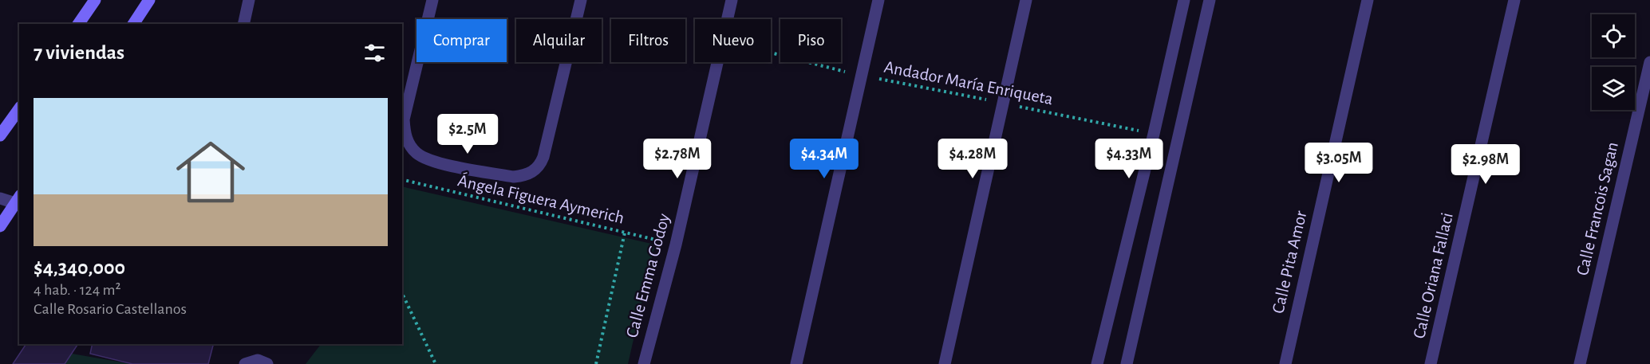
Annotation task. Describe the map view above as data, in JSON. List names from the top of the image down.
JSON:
{
  "streets": {
    "street": [
      "Calle Francois Sagan",
      "Calle Pita Amor",
      "Calle Emma Godoy",
      "Calle Oriana Fallaci"
    ],
    "path": ["Andador María Enriqueta", "Ángela Figuera Aymerich"]
  },
  "crossings": [
    ["Ángela Figuera Aymerich", "Calle Emma Godoy"]
  ],
  "page": {
    "chip": [
      "Comprar",
      "Alquilar",
      "Filtros",
      "Nuevo",
      "Piso"
    ],
    "heading": "7 viviendas",
    "list": [
      {
        "name": "$4,340,000",
        "note": "4 hab. · 124 m² · Calle Rosario Castellanos"
      }
    ],
    "price": [
      "$2.5M",
      "$2.78M",
      "$4.34M",
      "$4.28M",
      "$4.33M",
      "$3.05M",
      "$2.98M"
    ]
  }
}
